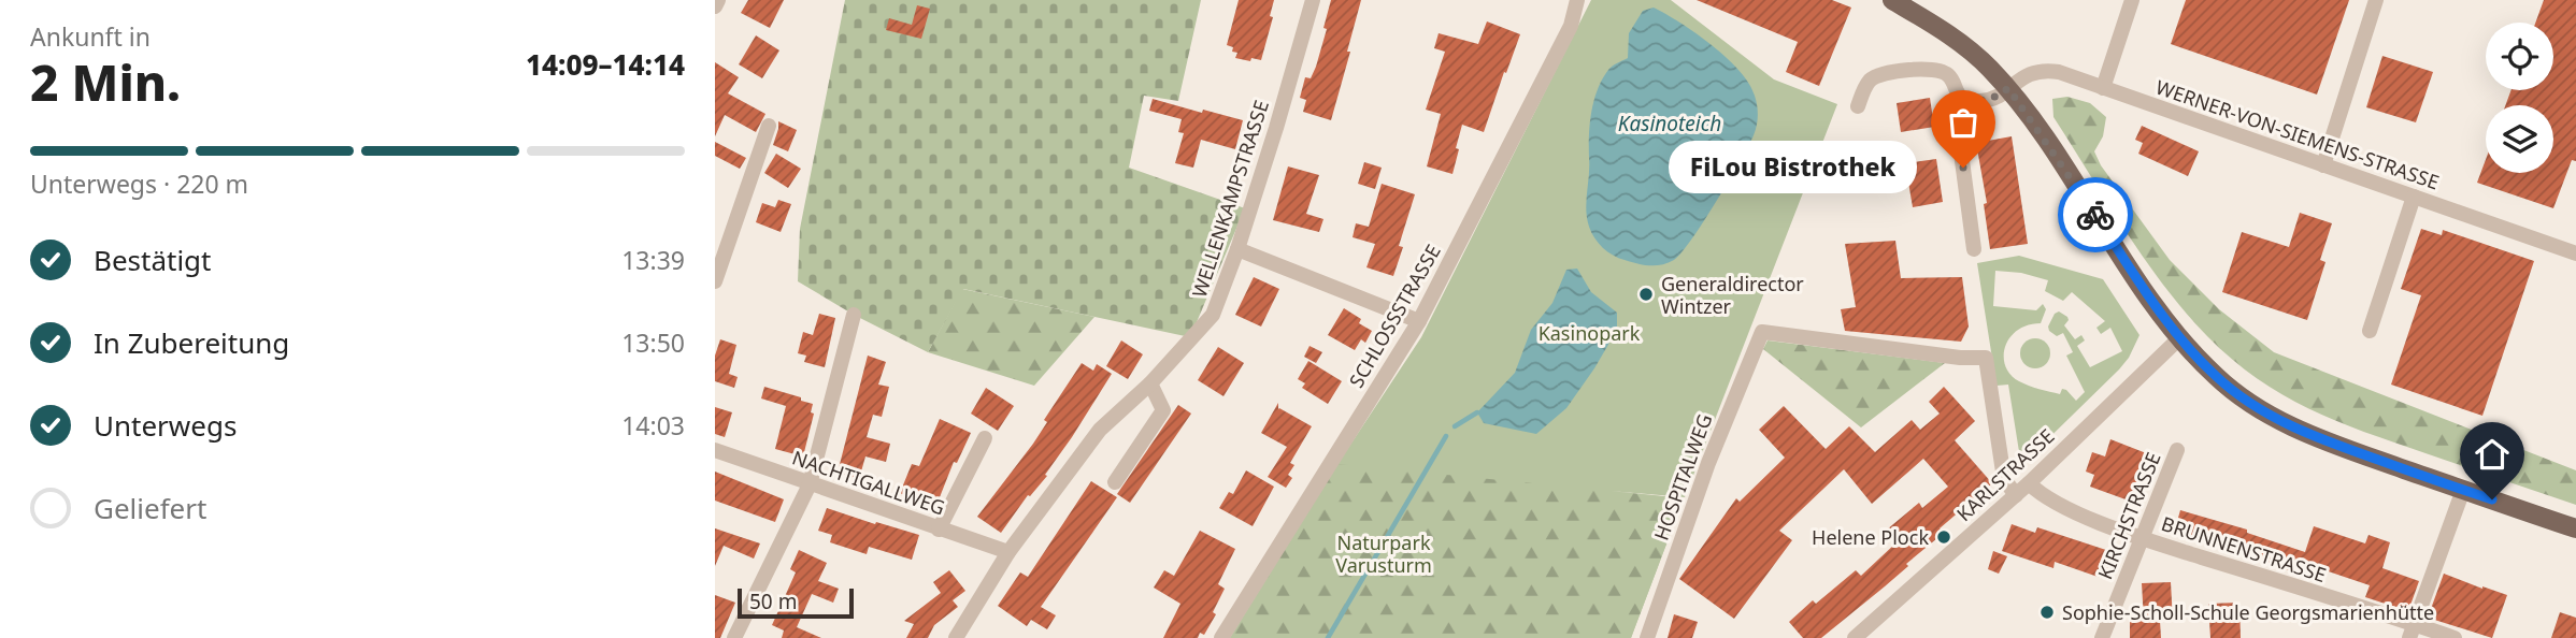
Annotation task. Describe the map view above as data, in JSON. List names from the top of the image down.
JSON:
{
  "streets": {
    "street": [
      "WERNER-VON-SIEMENS-STRASSE",
      "WELLENKAMPSTRASSE",
      "SCHLOSSSTRASSE",
      "KARLSTRASSE",
      "HOSPITALWEG",
      "NACHTIGALLWEG",
      "KIRCHSTRASSE",
      "BRUNNENSTRASSE"
    ]
  },
  "crossings": [
    ["WELLENKAMPSTRASSE", "NACHTIGALLWEG"],
    ["KARLSTRASSE", "HOSPITALWEG"],
    ["KARLSTRASSE", "BRUNNENSTRASSE"],
    ["KIRCHSTRASSE", "BRUNNENSTRASSE"]
  ],
  "water": ["Kasinoteich"],
  "parks": ["Kasinopark", "Naturpark Varusturm"],
  "places": [
    "FiLou Bistrothek",
    "Generaldirector Wintzer",
    "Helene Plock",
    "Sophie-Scholl-Schule Georgsmarienhütte"
  ],
  "scale_bar": "50 m",
  "page": {
    "heading": ["2 Min.", "Ankunft in", "14:09–14:14"],
    "bar": "Unterwegs · 220 m",
    "bubble": "FiLou Bistrothek",
    "list": [
      ["Bestätigt", "13:39"],
      ["In Zubereitung", "13:50"],
      ["Unterwegs", "14:03"],
      "Geliefert"
    ],
    "scale": "50 m"
  }
}
